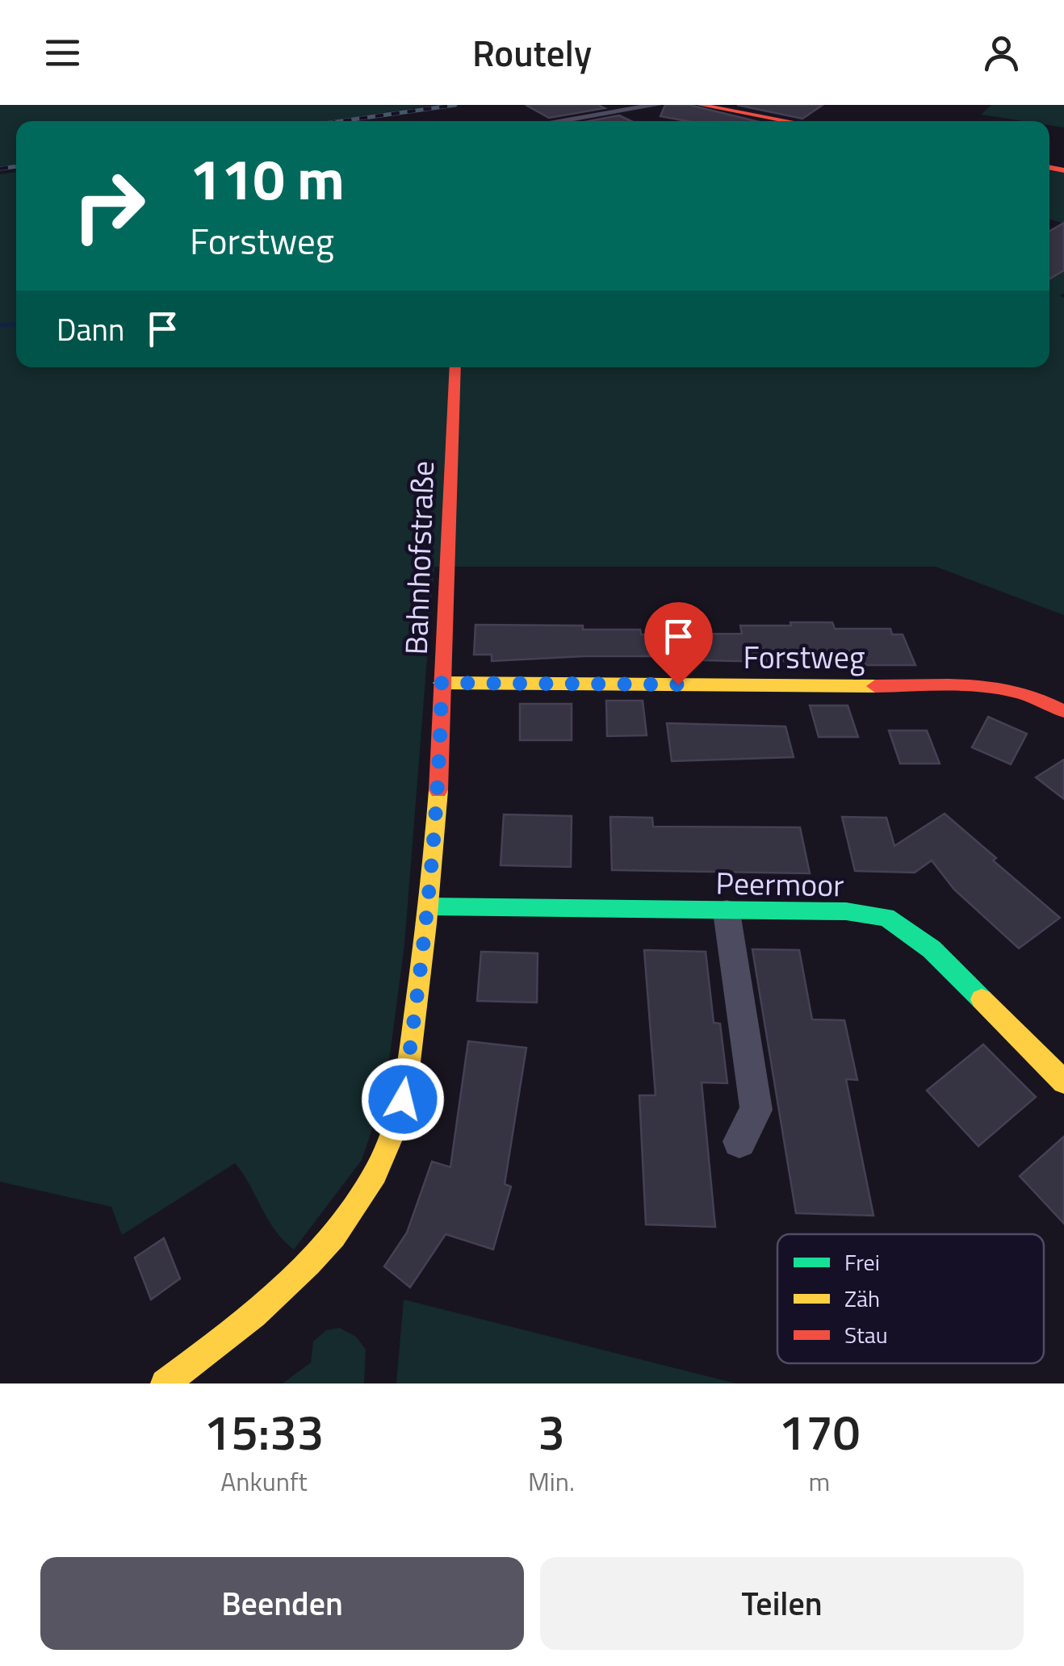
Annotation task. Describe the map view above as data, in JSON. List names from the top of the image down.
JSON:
{
  "streets": {
    "street": ["Bahnhofstraße", "Forstweg", "Peermoor"]
  },
  "crossings": [
    ["Bahnhofstraße", "Forstweg"],
    ["Bahnhofstraße", "Peermoor"]
  ],
  "legend": ["Frei", "Zäh", "Stau"],
  "page": {
    "header": "Routely",
    "turn": ["110 m", "Forstweg"],
    "then": "Dann",
    "eta": [
      "15:33",
      "Ankunft",
      "3",
      "Min.",
      "170",
      "m"
    ],
    "buttons": ["Beenden", "Teilen"]
  }
}
